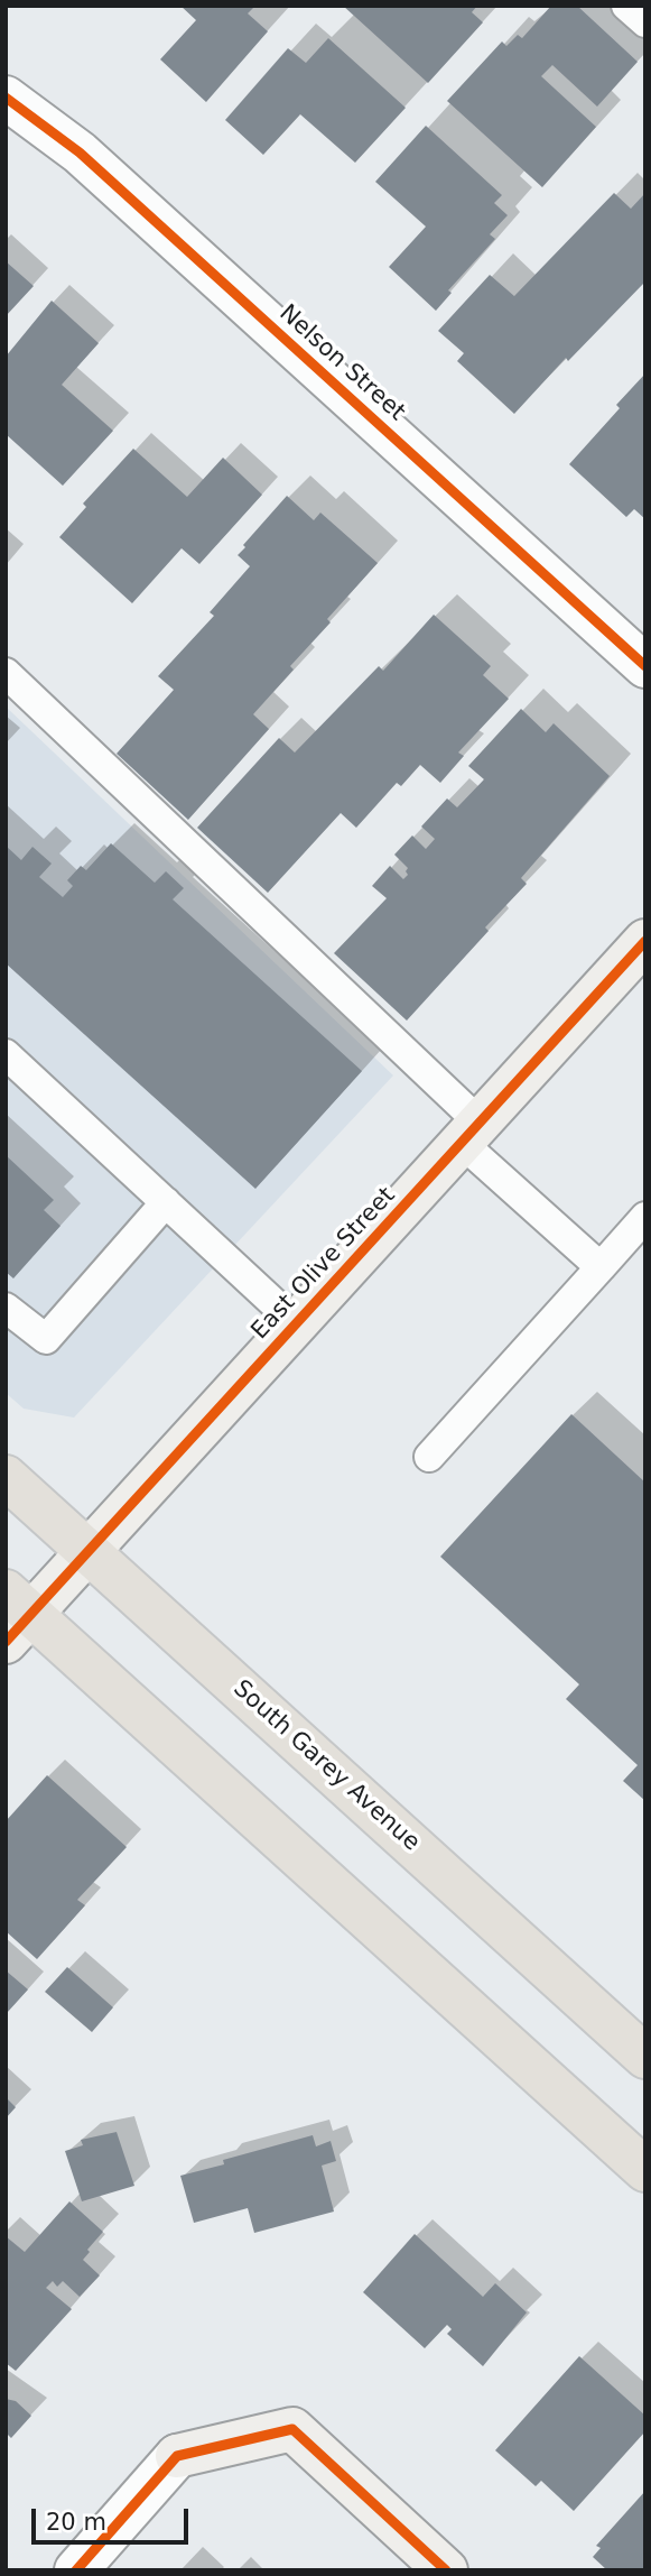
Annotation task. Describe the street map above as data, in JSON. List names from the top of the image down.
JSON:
{
  "streets": {
    "main road": ["South Garey Avenue"],
    "street": ["Nelson Street", "East Olive Street"]
  },
  "crossings": [
    ["East Olive Street", "South Garey Avenue"]
  ],
  "scale_bar": "20 m"
}
